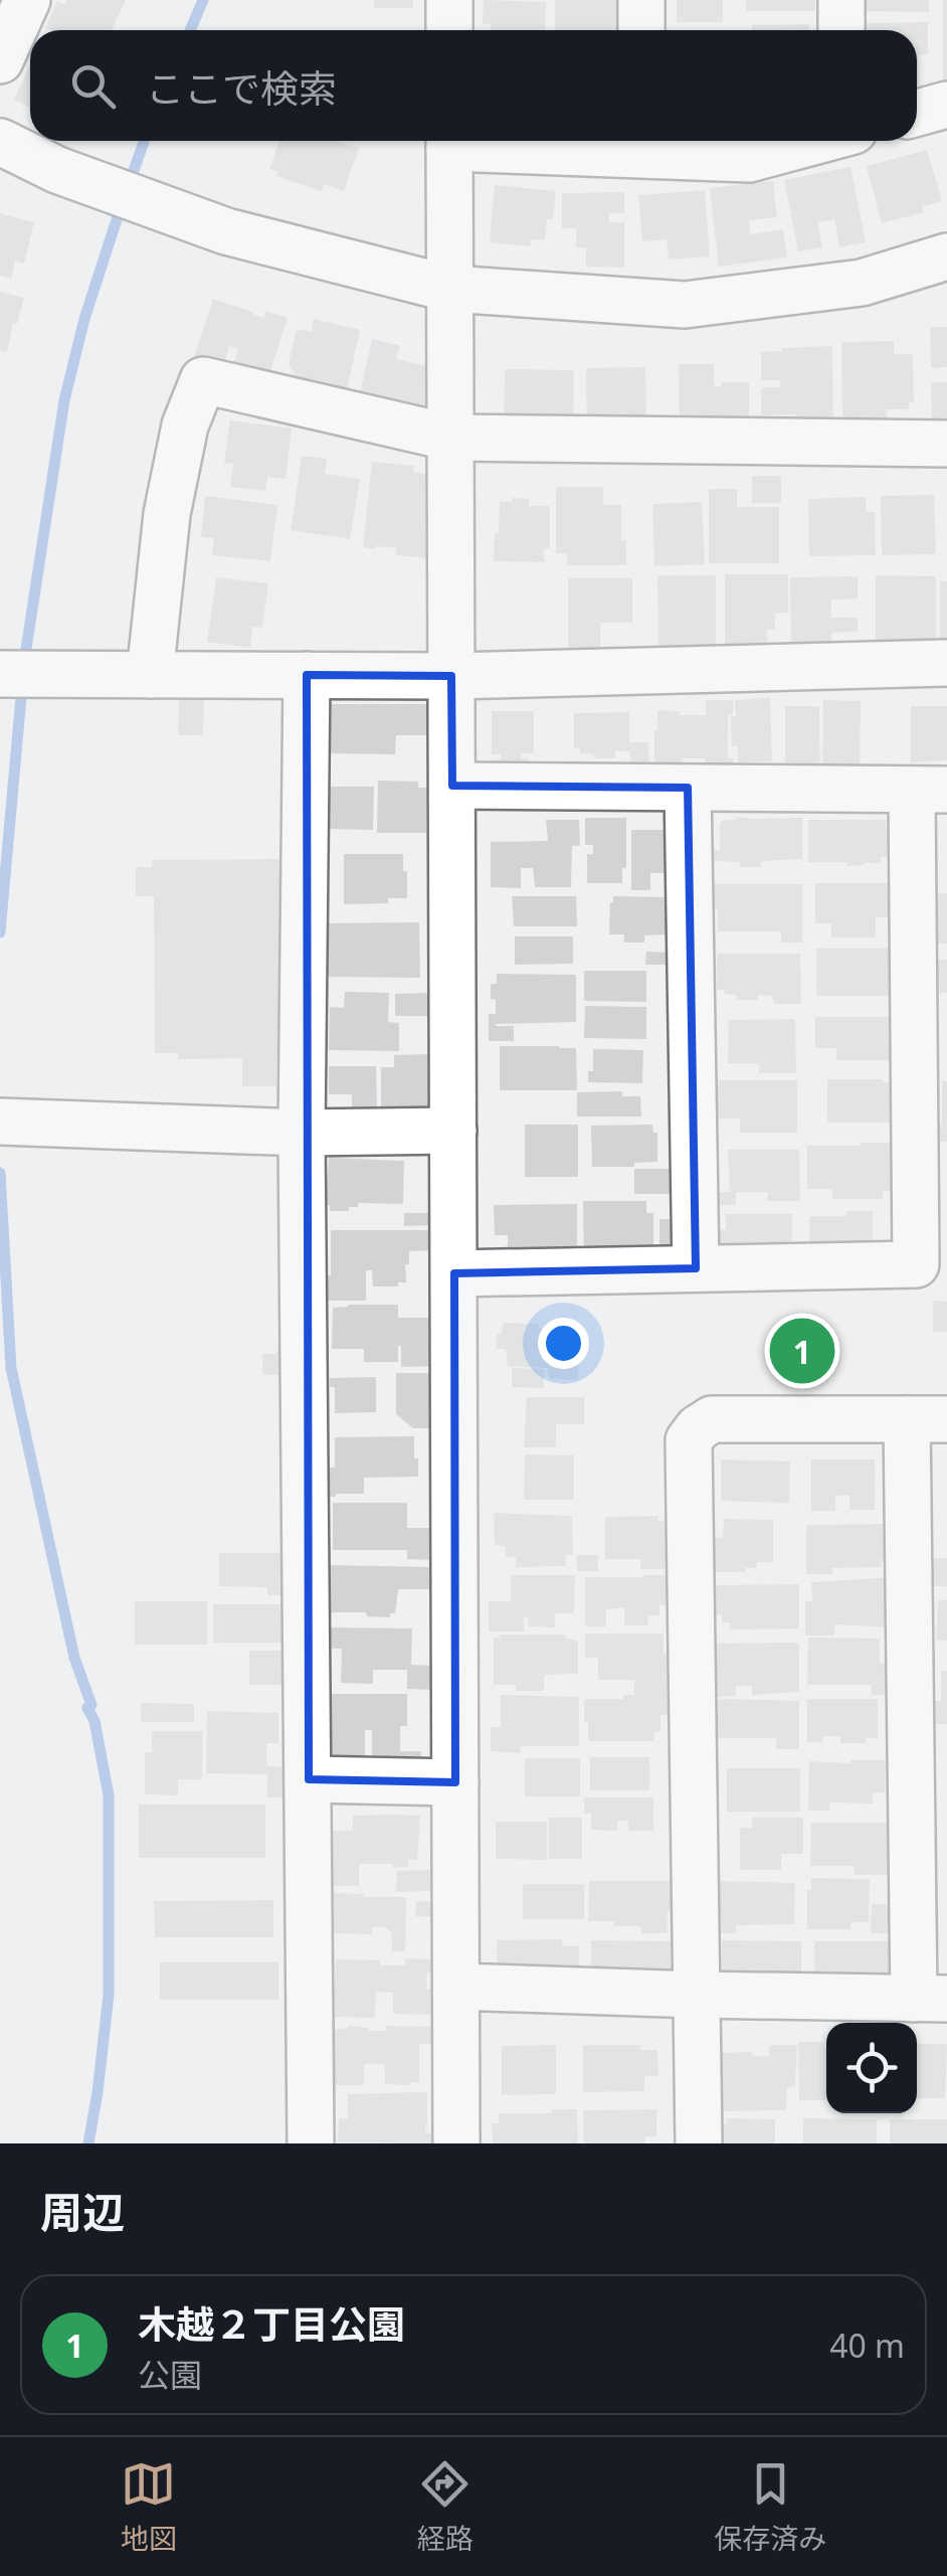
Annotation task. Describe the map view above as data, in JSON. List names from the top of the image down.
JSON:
{
  "page": {
    "search": "ここで検索",
    "pins": "1",
    "heading": "周辺",
    "list": [
      {
        "mark": "1",
        "name": "木越２丁目公園",
        "note": "公園",
        "value": "40 m"
      }
    ],
    "nav": ["地図", "経路", "保存済み"]
  }
}
